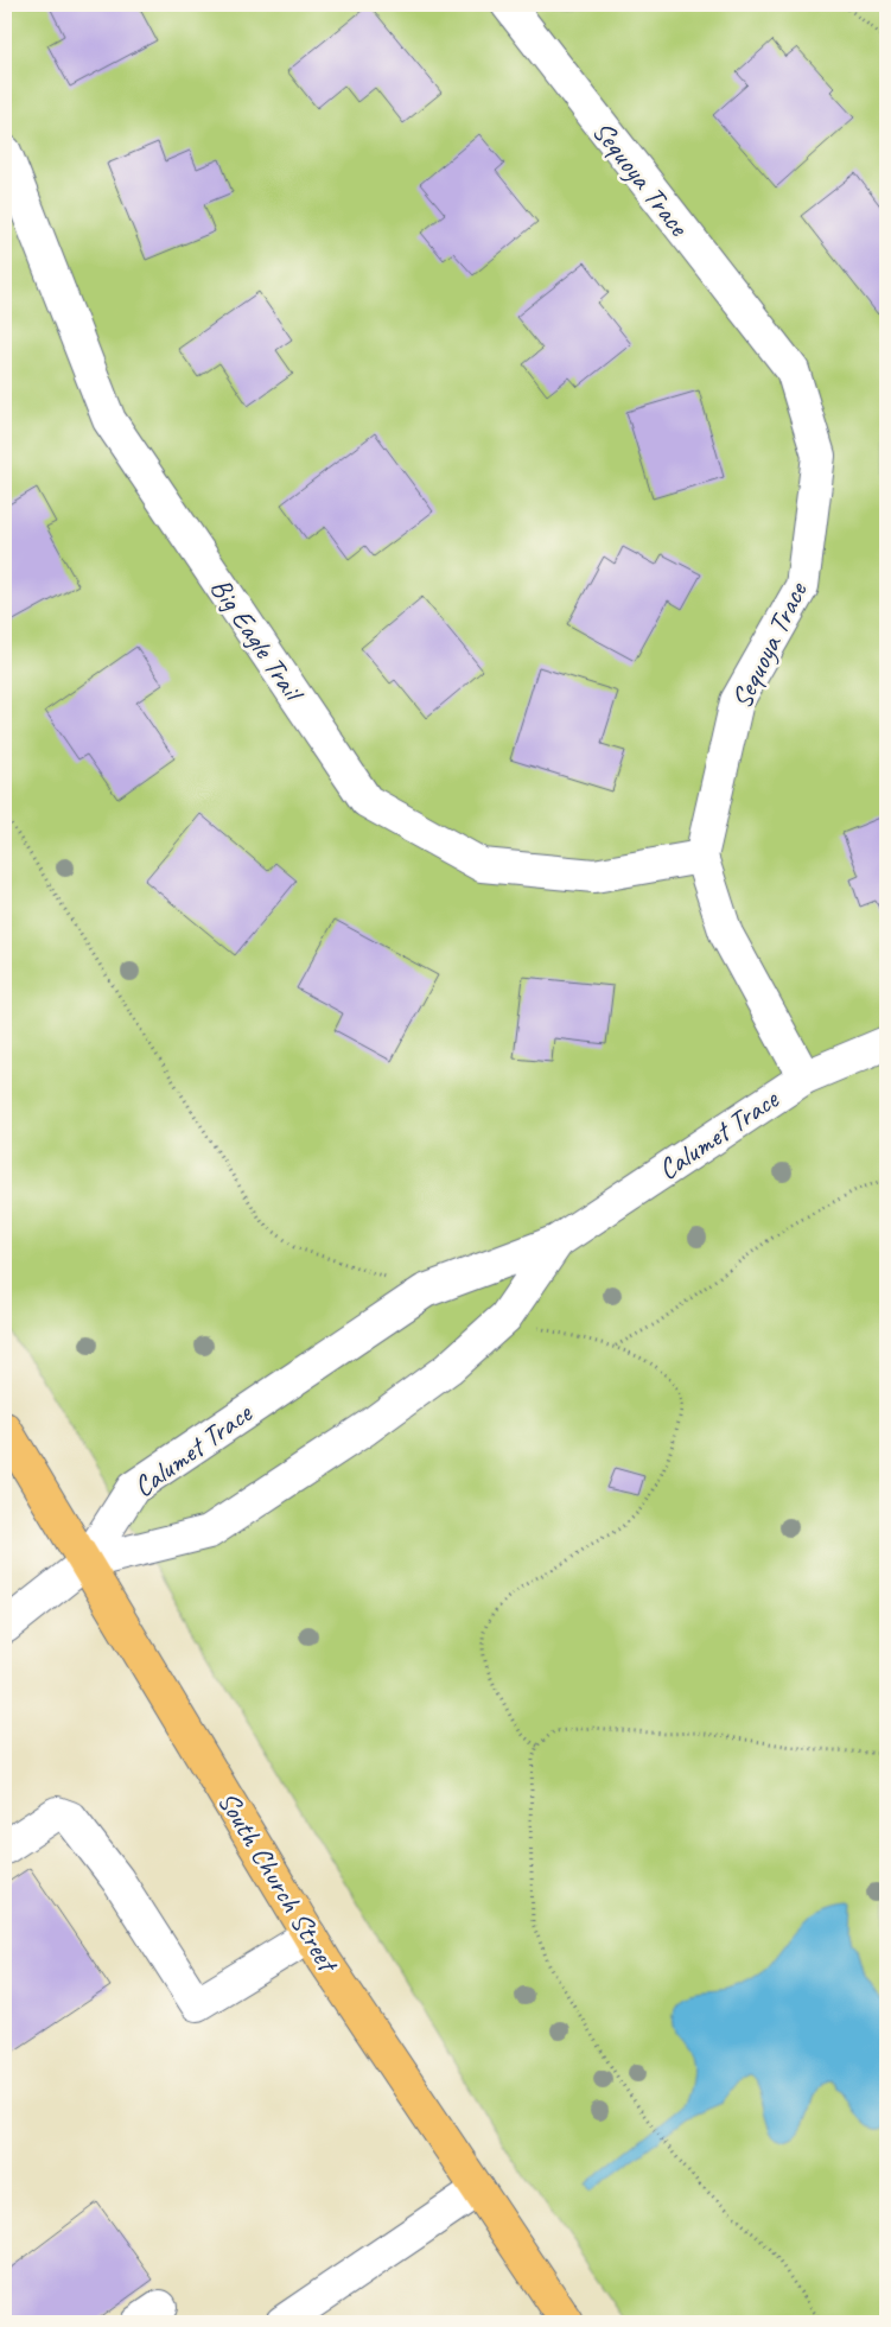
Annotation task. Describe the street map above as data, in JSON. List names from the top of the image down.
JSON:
{
  "streets": {
    "highway": ["South Church Street"],
    "street": ["Sequoya Trace", "Big Eagle Trail", "Calumet Trace"]
  },
  "crossings": [
    ["Sequoya Trace", "Big Eagle Trail"],
    ["Calumet Trace", "South Church Street"]
  ]
}
